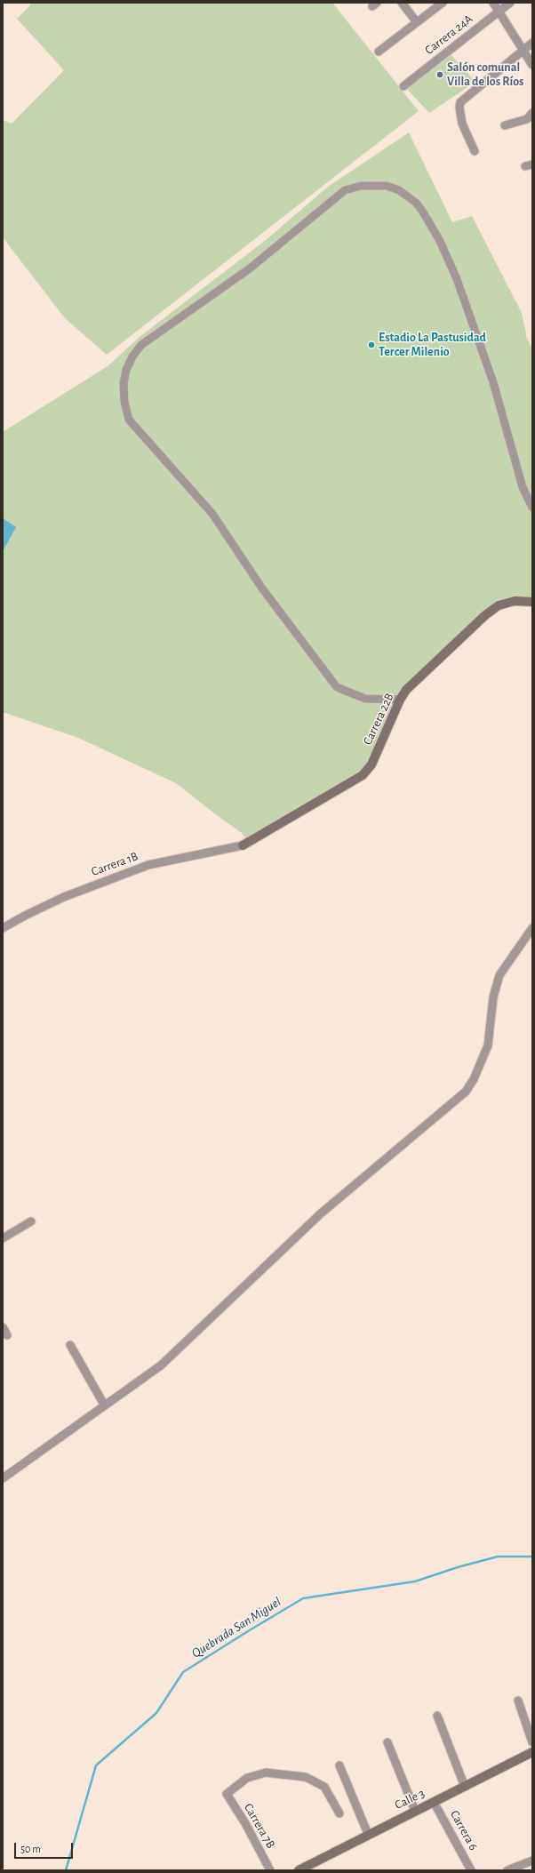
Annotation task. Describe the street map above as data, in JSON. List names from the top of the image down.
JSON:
{
  "streets": {
    "street": [
      "Carrera 24A",
      "Carrera 22B",
      "Carrera 1B",
      "Calle 3",
      "Carrera 7B",
      "Carrera 6"
    ]
  },
  "crossings": [
    ["Carrera 22B", "Carrera 1B"],
    ["Calle 3", "Carrera 6"]
  ],
  "water": ["Quebrada San Miguel"],
  "places": ["Salón comunal Villa de los Ríos", "Estadio La Pastusidad Tercer Milenio"],
  "scale_bar": "50 m"
}
